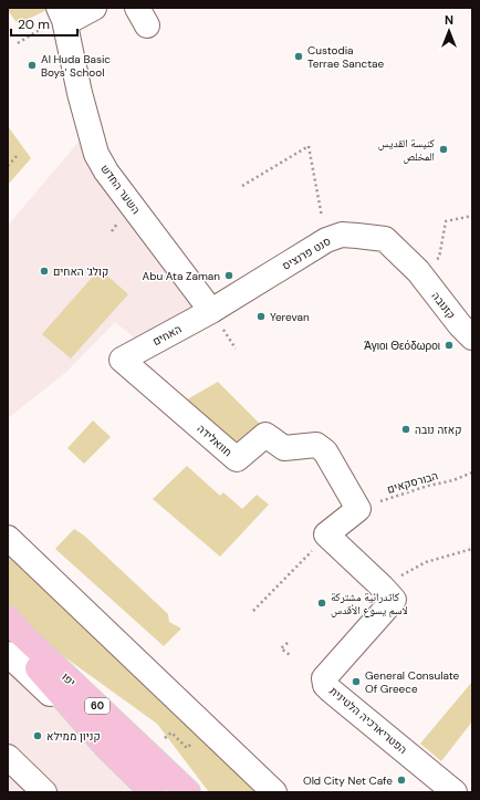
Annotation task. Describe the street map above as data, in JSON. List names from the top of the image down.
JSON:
{
  "streets": {
    "highway": ["יפו", "60"],
    "street": [
      "השער החדש",
      "סנט פרנציס",
      "קזנובה",
      "האחים",
      "חוואלידה",
      "הפטריארכיה הלטינית"
    ],
    "path": ["הבורסקאים"]
  },
  "crossings": [
    ["השער החדש", "סנט פרנציס"],
    ["השער החדש", "האחים"],
    ["סנט פרנציס", "קזנובה"],
    ["סנט פרנציס", "האחים"],
    ["האחים", "חוואלידה"],
    ["חוואלידה", "הבורסקאים"]
  ],
  "places": [
    "Custodia Terrae Sanctae",
    "Al Huda Basic Boys' School",
    "كنيسة القديس المخلص",
    "קולג' האחים",
    "Abu Ata Zaman",
    "Yerevan",
    "Άγιοι Θεόδωροι",
    "קאזה נובה",
    "كاتدرائية مشتركة لاسم يسوع الأقدس",
    "General Consulate Of Greece",
    "קניון ממילא",
    "Old City Net Cafe"
  ],
  "scale_bar": "20 m",
  "north": "top"
}
